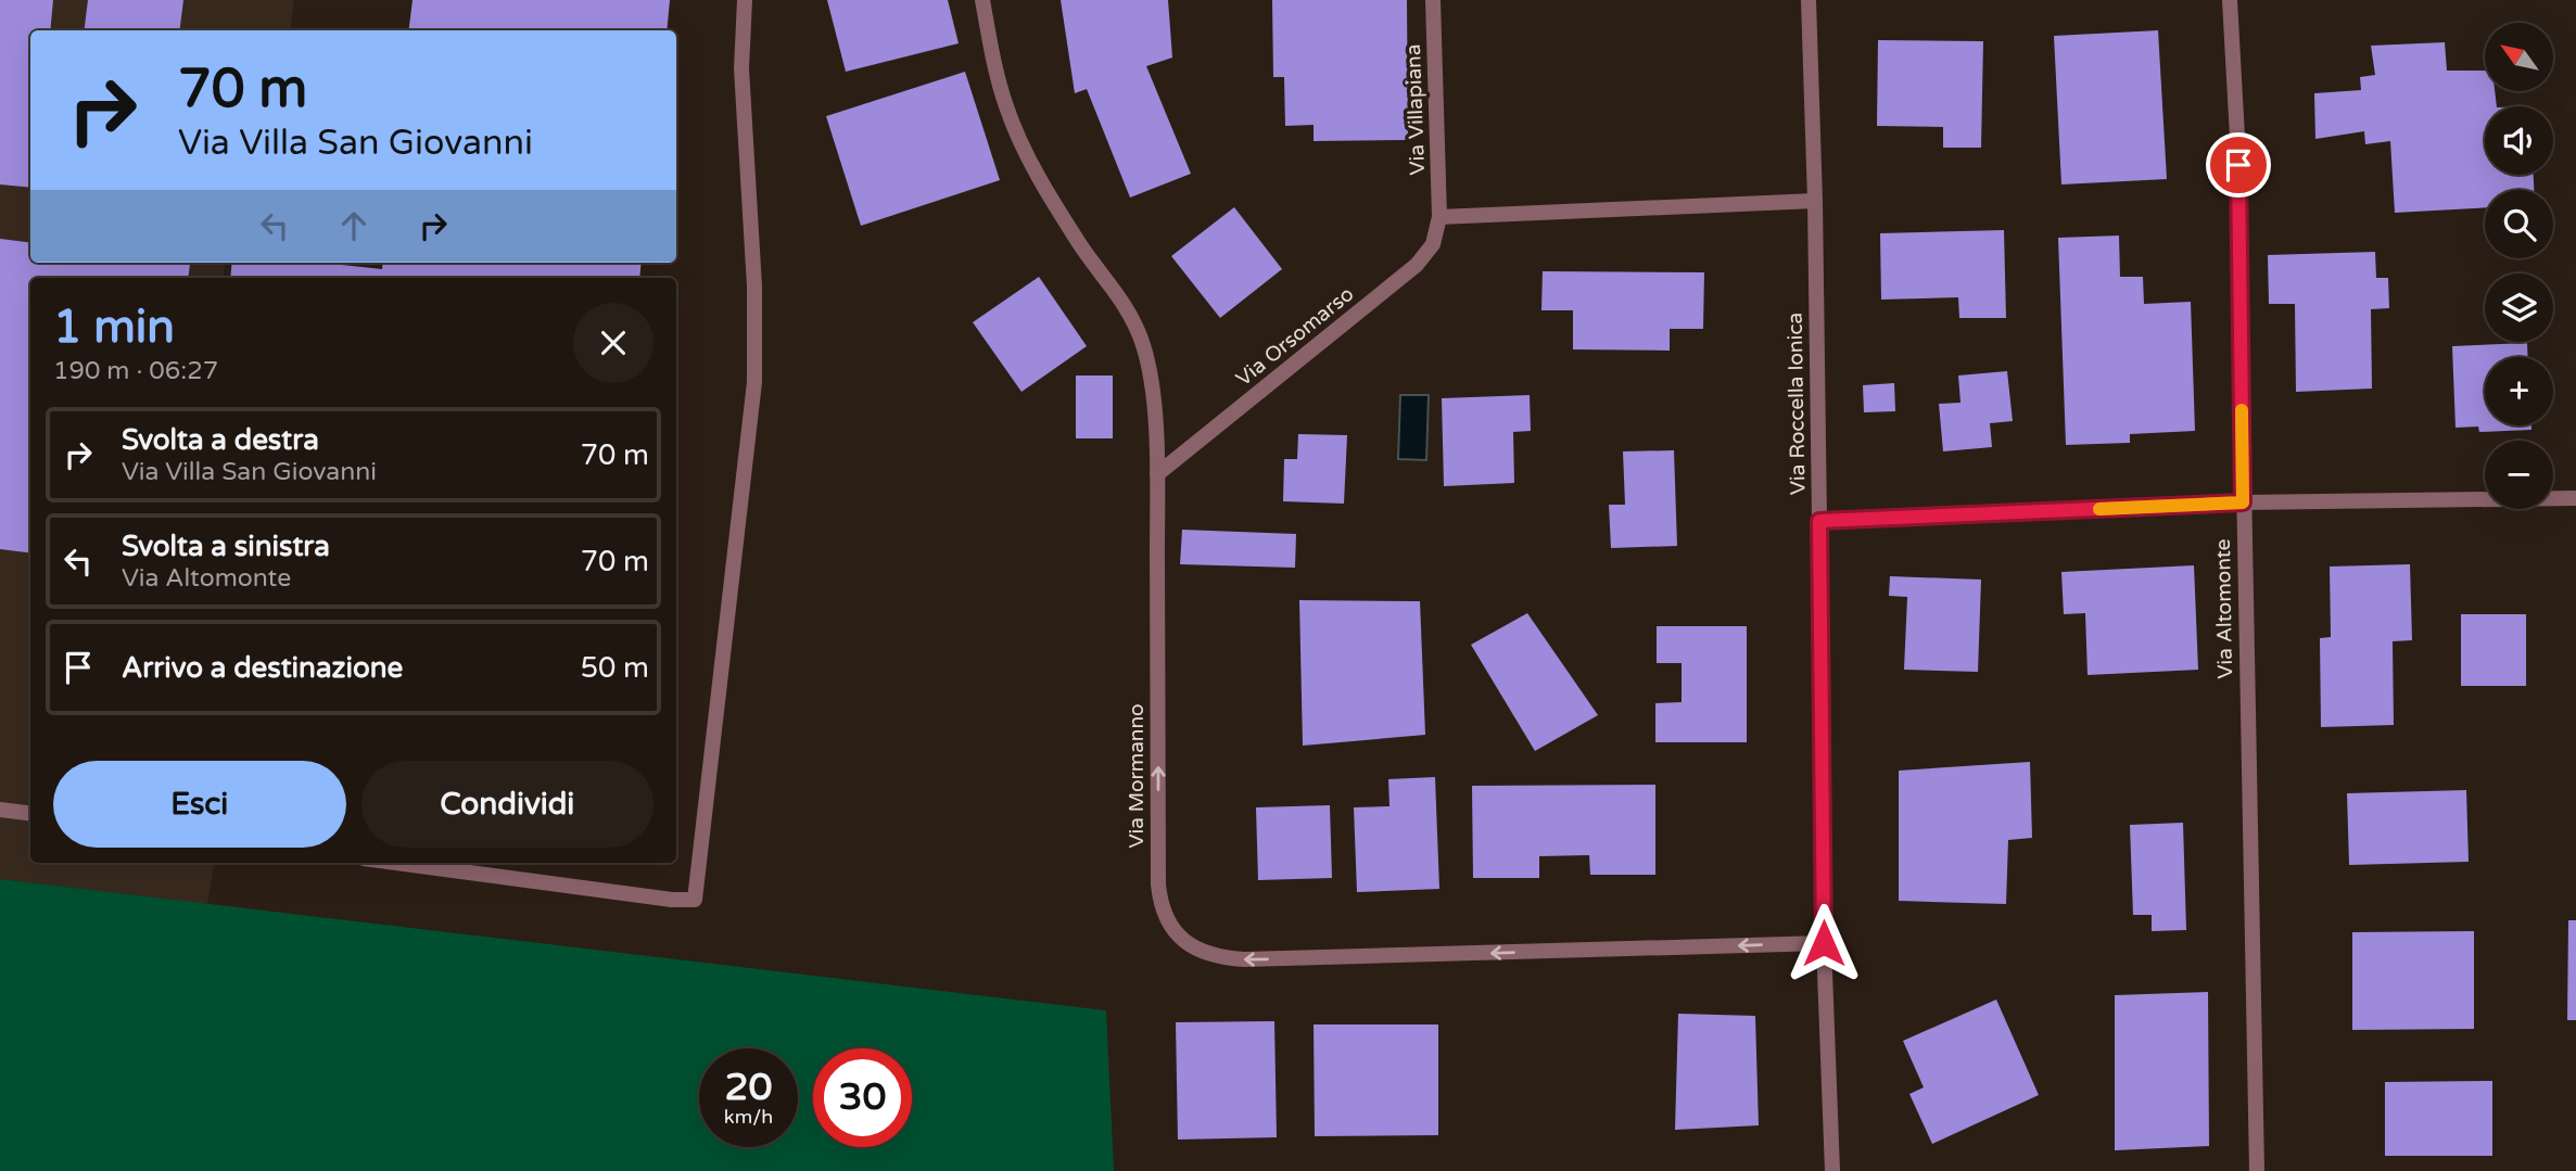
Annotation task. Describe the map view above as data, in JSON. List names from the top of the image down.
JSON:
{
  "streets": {
    "street": [
      "Via Villapiana",
      "Via Orsomarso",
      "Via Roccella Ionica",
      "Via Altomonte",
      "Via Mormanno"
    ]
  },
  "crossings": [
    ["Via Villapiana", "Via Orsomarso"],
    ["Via Orsomarso", "Via Mormanno"],
    ["Via Roccella Ionica", "Via Mormanno"]
  ],
  "north": "top left",
  "page": {
    "map_buttons": ["+", "−"],
    "turn": ["70 m", "Via Villa San Giovanni"],
    "heading": ["1 min", "190 m · 06:27"],
    "list": [
      {
        "name": "Svolta a destra",
        "note": "Via Villa San Giovanni",
        "value": "70 m"
      },
      {
        "name": "Svolta a sinistra",
        "note": "Via Altomonte",
        "value": "70 m"
      },
      {
        "name": "Arrivo a destinazione",
        "value": "50 m"
      }
    ],
    "buttons": ["Esci", "Condividi"],
    "speed": "20 km/h",
    "limit": "30"
  }
}
